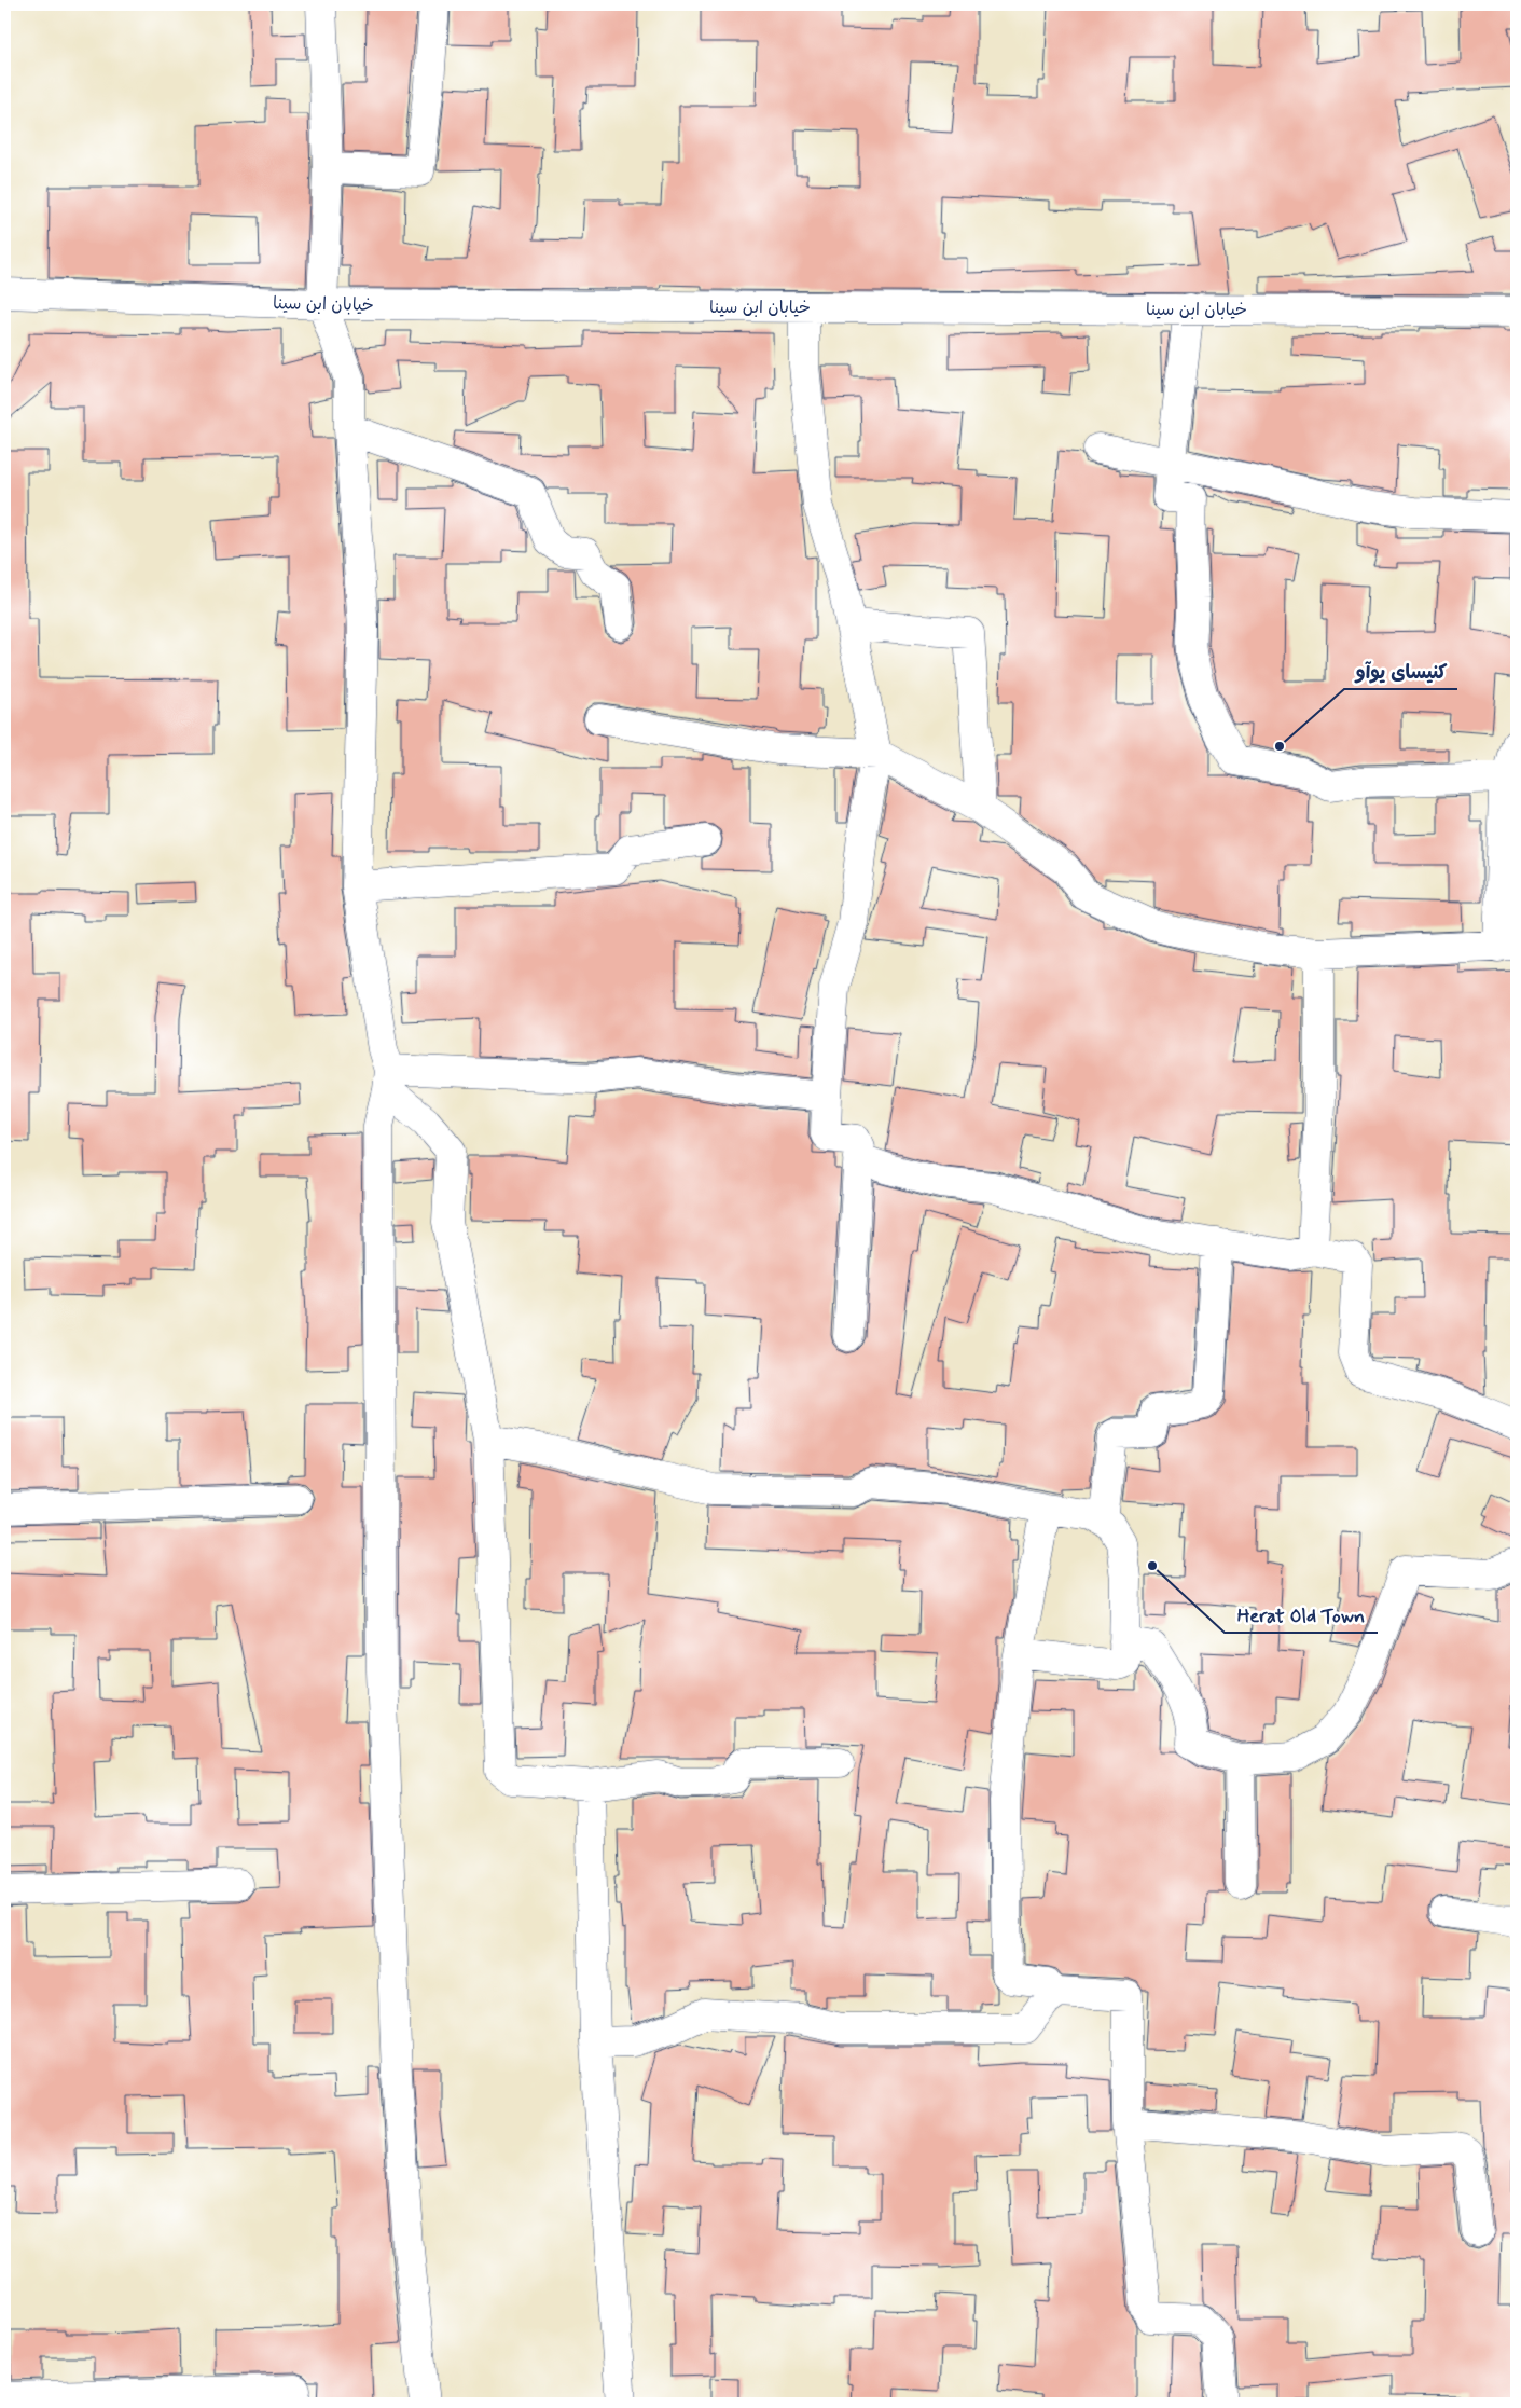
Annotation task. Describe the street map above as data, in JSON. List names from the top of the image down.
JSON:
{
  "streets": {
    "street": ["خیابان ابن سینا"]
  },
  "places": ["کنیسای یوآو", "Herat Old Town"]
}
